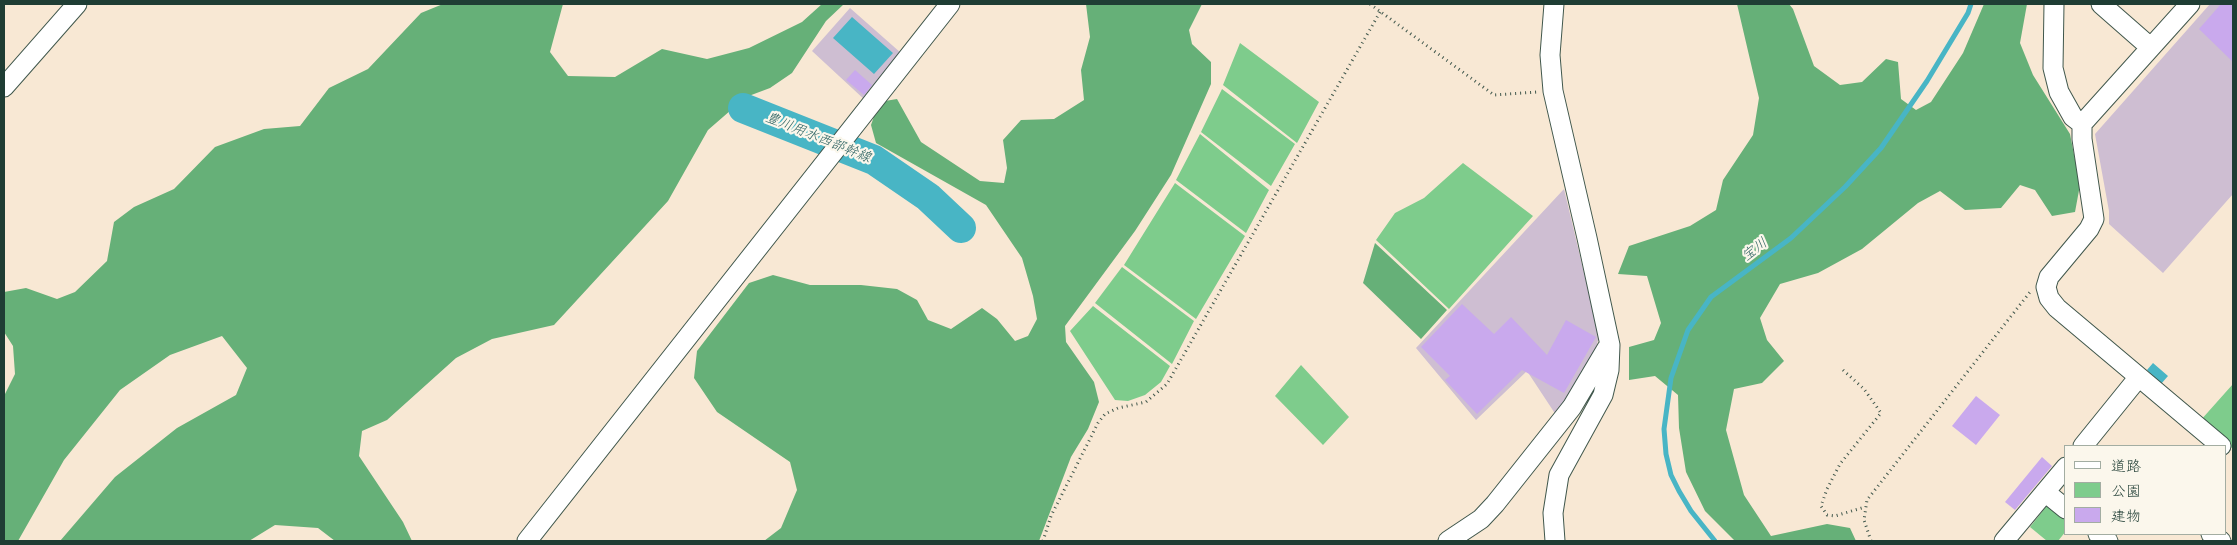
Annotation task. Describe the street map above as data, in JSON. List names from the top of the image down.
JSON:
{
  "water": ["豊川用水西部幹線", "宝川"],
  "legend": ["道路", "公園", "建物"]
}
